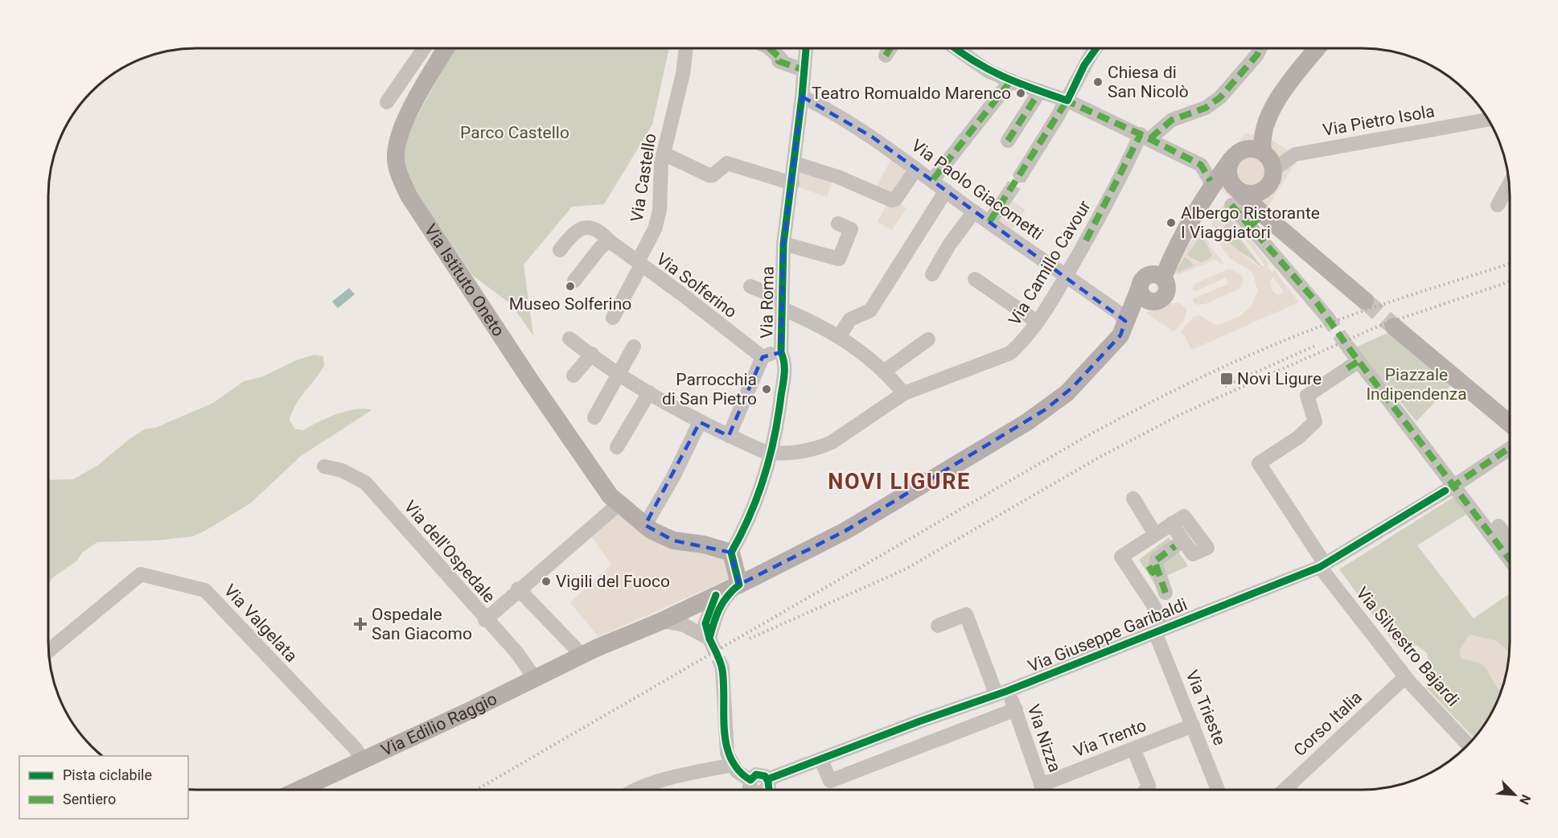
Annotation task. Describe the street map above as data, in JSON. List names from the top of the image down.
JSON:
{
  "streets": {
    "main road": ["Via Istituto Oneto", "Via Edilio Raggio"],
    "street": [
      "Via Pietro Isola",
      "Via Castello",
      "Via Paolo Giacometti",
      "Via Camillo Cavour",
      "Via Solferino",
      "Via Roma",
      "Via dell'Ospedale",
      "Via Valgelata",
      "Via Giuseppe Garibaldi",
      "Via Silvestro Bajardi",
      "Via Trieste",
      "Corso Italia",
      "Via Nizza",
      "Via Trento"
    ]
  },
  "crossings": [
    ["Via Pietro Isola", "Via Edilio Raggio"],
    ["Via Castello", "Via Solferino"],
    ["Via Paolo Giacometti", "Via Camillo Cavour"],
    ["Via Paolo Giacometti", "Via Roma"],
    ["Via Paolo Giacometti", "Via Edilio Raggio"],
    ["Via Camillo Cavour", "Via Roma"],
    ["Via Istituto Oneto", "Via Roma"],
    ["Via dell'Ospedale", "Via Edilio Raggio"],
    ["Via Valgelata", "Via Edilio Raggio"],
    ["Via Giuseppe Garibaldi", "Via Silvestro Bajardi"],
    ["Via Giuseppe Garibaldi", "Via Trieste"],
    ["Via Giuseppe Garibaldi", "Via Nizza"],
    ["Via Silvestro Bajardi", "Corso Italia"],
    ["Via Trieste", "Via Trento"]
  ],
  "districts": ["NOVI LIGURE"],
  "parks": ["Parco Castello", "Piazzale Indipendenza"],
  "places": {
    "other": [
      "Chiesa di San Nicolò",
      "Teatro Romualdo Marenco",
      "Albergo Ristorante I Viaggiatori",
      "Museo Solferino",
      "Parrocchia di San Pietro",
      "Vigili del Fuoco"
    ],
    "transit": ["Novi Ligure"],
    "health": ["Ospedale San Giacomo"]
  },
  "legend": ["Pista ciclabile", "Sentiero"],
  "north": "bottom right"
}
